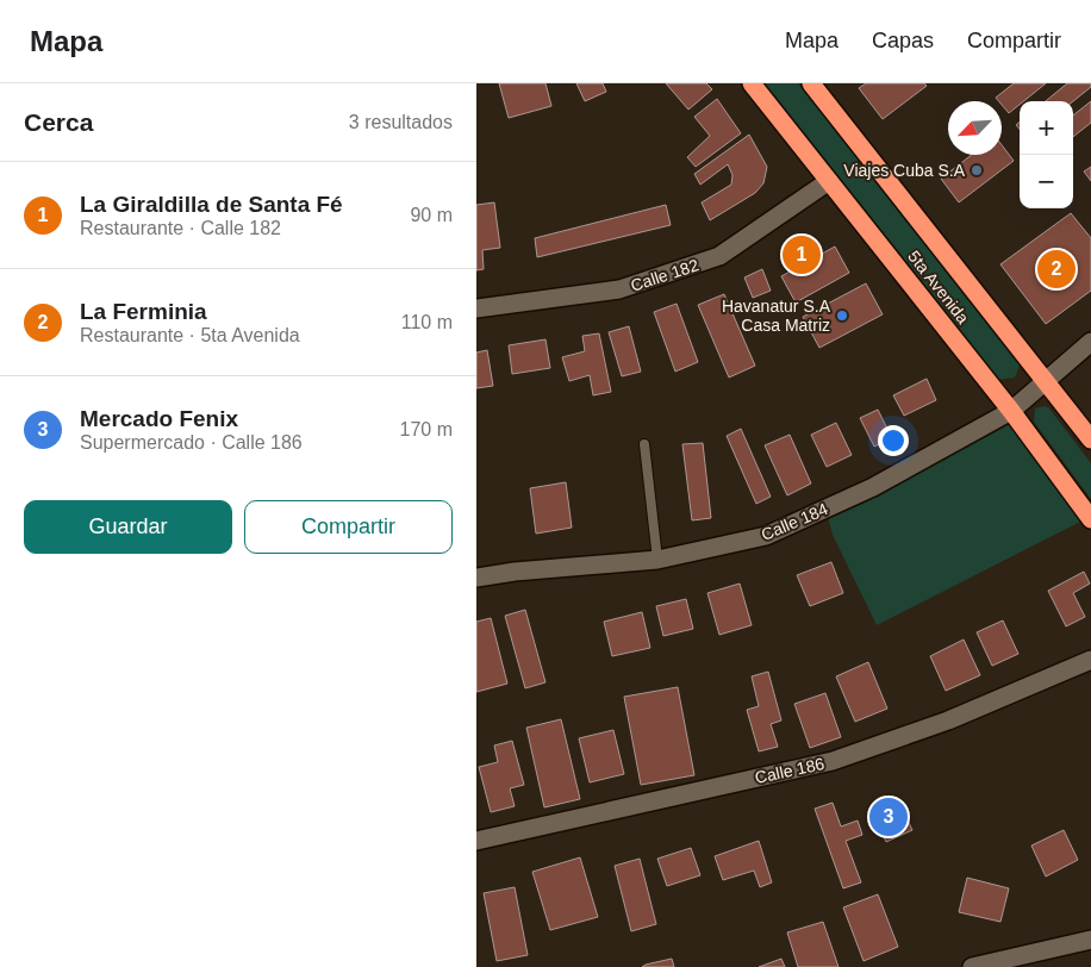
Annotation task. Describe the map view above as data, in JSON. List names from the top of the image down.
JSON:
{
  "streets": {
    "highway": ["5ta Avenida"],
    "street": ["Calle 182", "Calle 184", "Calle 186"]
  },
  "crossings": [
    ["Calle 182", "5ta Avenida"],
    ["5ta Avenida", "Calle 184"]
  ],
  "places": ["Viajes Cuba S.A", "Havanatur S.A Casa Matriz"],
  "north": "bottom left",
  "page": {
    "header": "Mapa",
    "nav": ["Mapa", "Capas", "Compartir"],
    "heading": ["Cerca", "3 resultados"],
    "map_buttons": ["+", "−"],
    "list": [
      {
        "mark": "1",
        "name": "La Giraldilla de Santa Fé",
        "note": "Restaurante · Calle 182",
        "value": "90 m"
      },
      {
        "mark": "2",
        "name": "La Ferminia",
        "note": "Restaurante · 5ta Avenida",
        "value": "110 m"
      },
      {
        "mark": "3",
        "name": "Mercado Fenix",
        "note": "Supermercado · Calle 186",
        "value": "170 m"
      }
    ],
    "pins": ["1", "2", "3"],
    "buttons": ["Guardar", "Compartir"]
  }
}
